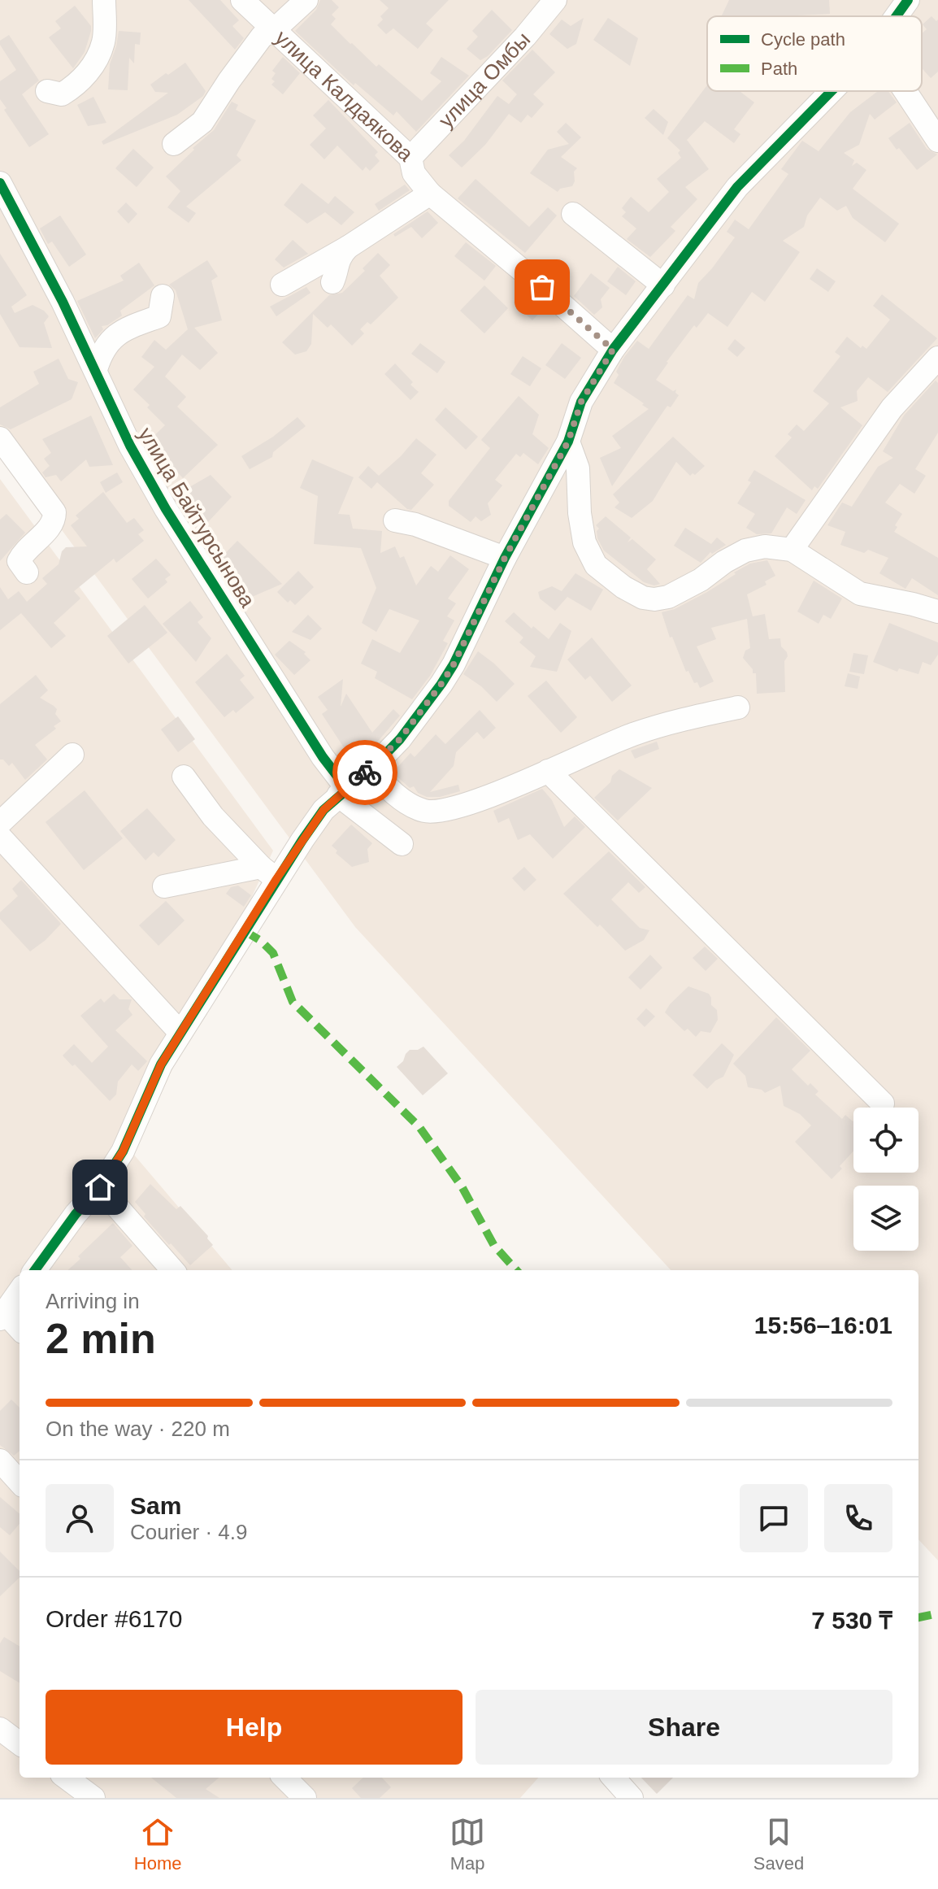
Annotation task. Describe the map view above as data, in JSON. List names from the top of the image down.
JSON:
{
  "streets": {
    "street": ["улица Омбы", "улица Калдаякова", "улица Байтурсынова"]
  },
  "crossings": [
    ["улица Омбы", "улица Калдаякова"]
  ],
  "legend": ["Cycle path", "Path"],
  "page": {
    "heading": ["2 min", "Arriving in", "15:56–16:01"],
    "panel": [
      "Sam",
      "Courier · 4.9",
      "Order #6170",
      "7 530 ₸"
    ],
    "bar": "On the way · 220 m",
    "buttons": ["Help", "Share"],
    "tabs": ["Home", "Map", "Saved"]
  }
}
